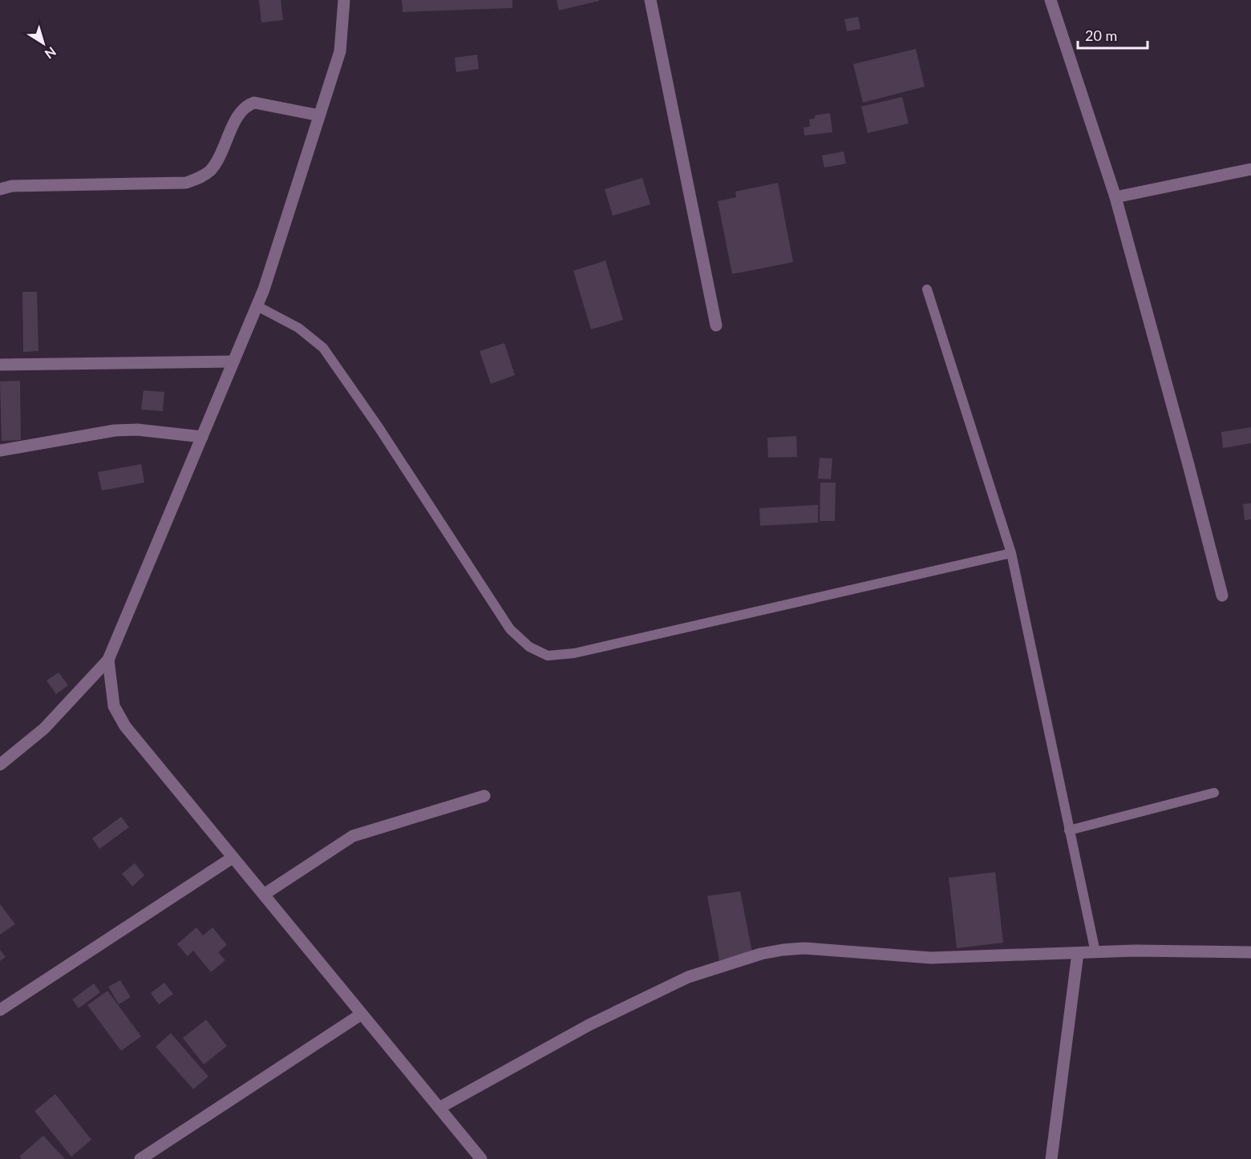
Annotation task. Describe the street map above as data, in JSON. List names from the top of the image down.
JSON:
{
  "scale_bar": "20 m",
  "north": "bottom right"
}
